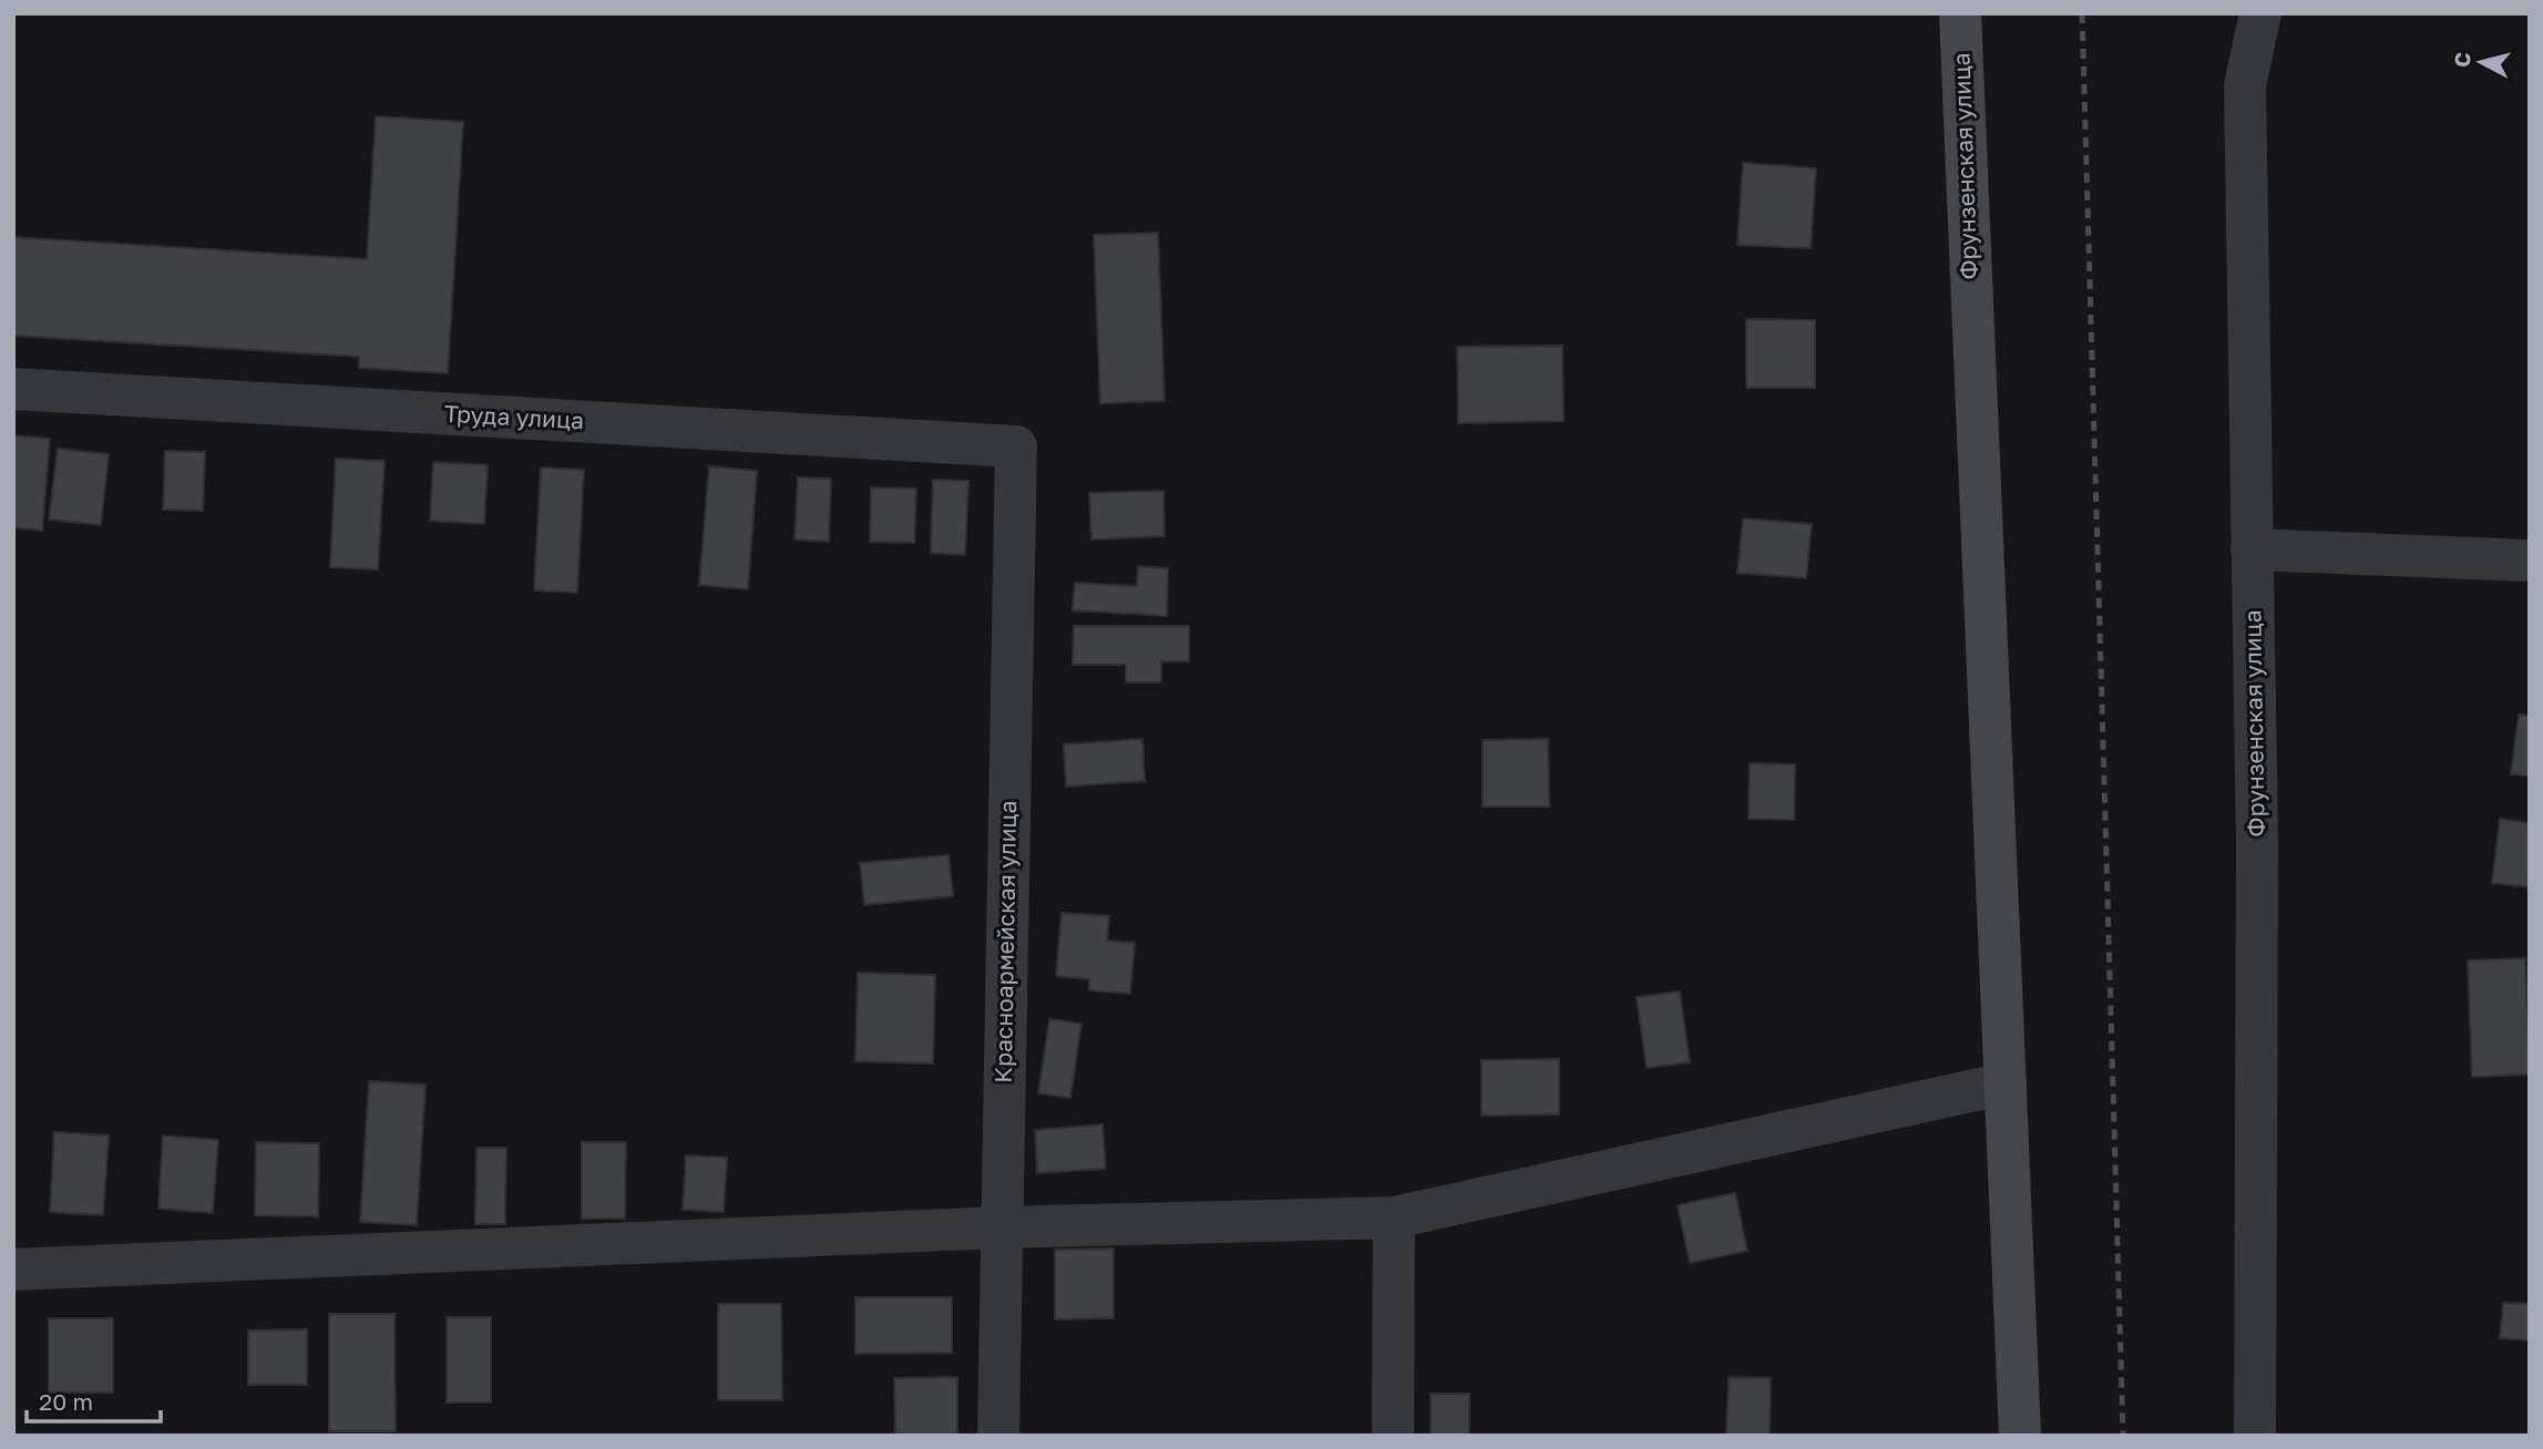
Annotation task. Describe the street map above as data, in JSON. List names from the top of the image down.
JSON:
{
  "streets": {
    "street": ["Фрунзенская улица", "Труда улица", "Красноармейская улица"]
  },
  "crossings": [
    ["Труда улица", "Красноармейская улица"]
  ],
  "scale_bar": "20 m",
  "north": "left"
}
